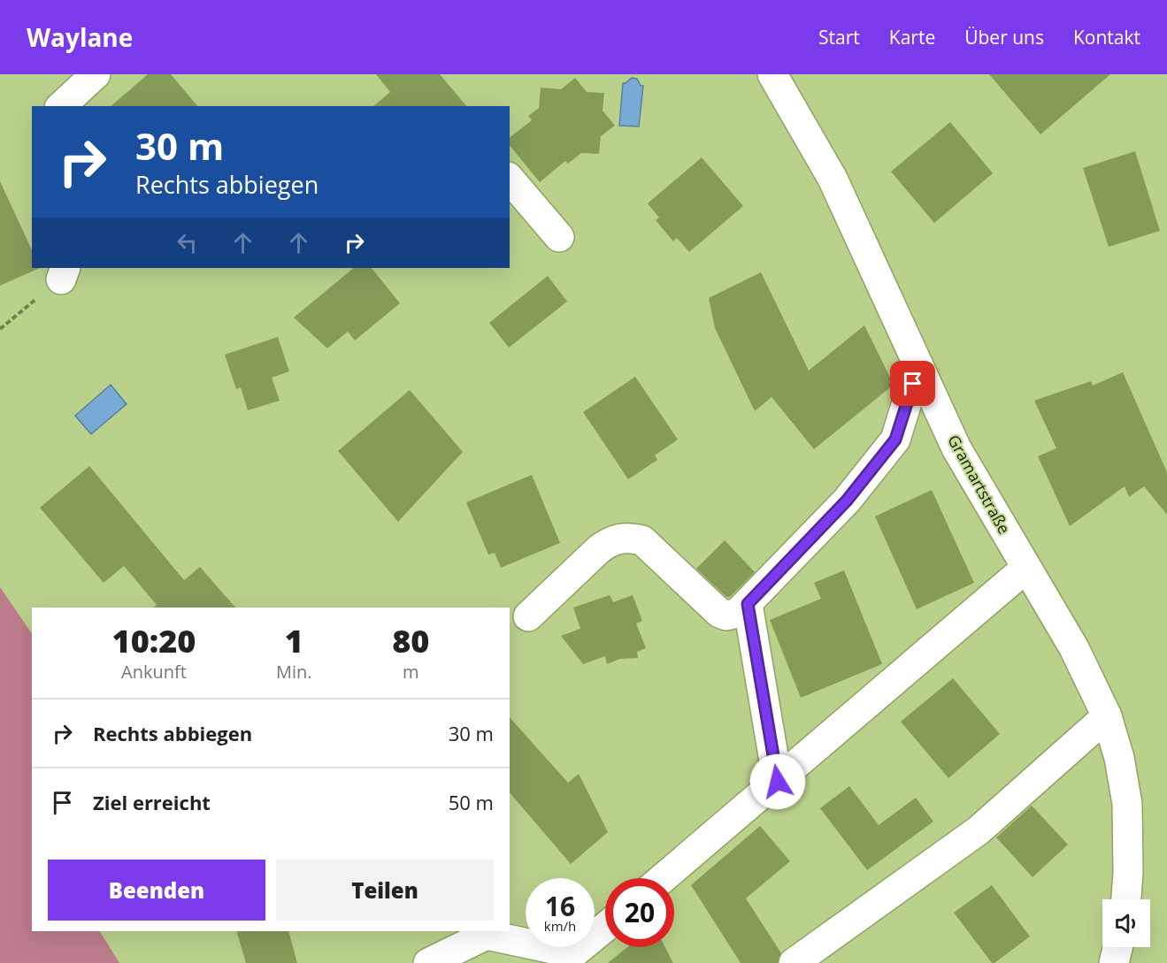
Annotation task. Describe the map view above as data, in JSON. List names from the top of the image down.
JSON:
{
  "streets": {
    "street": ["Gramartstraße"]
  },
  "page": {
    "header": "Waylane",
    "nav": [
      "Start",
      "Karte",
      "Über uns",
      "Kontakt"
    ],
    "turn": ["30 m", "Rechts abbiegen"],
    "eta": [
      "10:20",
      "Ankunft",
      "1",
      "Min.",
      "80",
      "m"
    ],
    "list": [
      {
        "name": "Rechts abbiegen",
        "value": "30 m"
      },
      {
        "name": "Ziel erreicht",
        "value": "50 m"
      }
    ],
    "buttons": ["Beenden", "Teilen"],
    "speed": "16 km/h",
    "limit": "20"
  }
}
